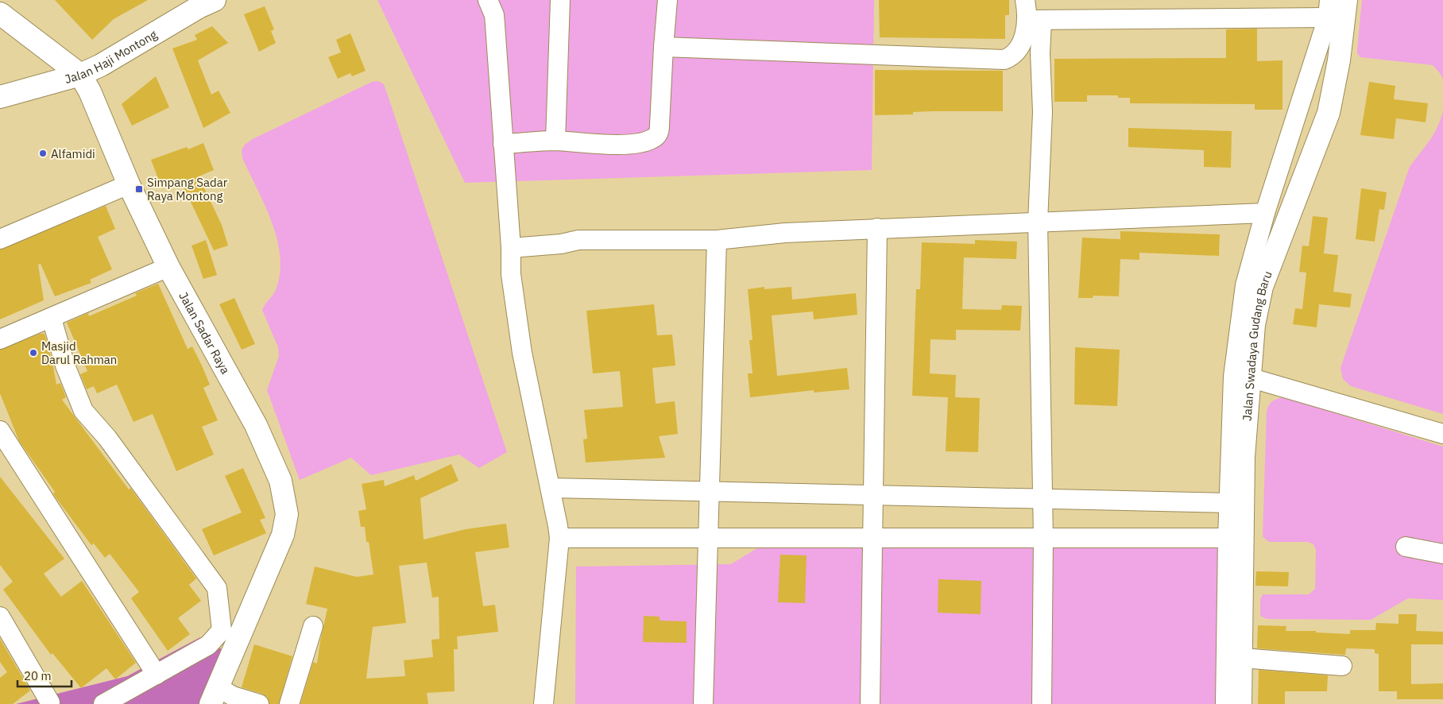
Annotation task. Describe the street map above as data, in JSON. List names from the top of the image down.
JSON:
{
  "streets": {
    "street": ["Jalan Haji Montong", "Jalan Sadar Raya", "Jalan Swadaya Gudang Baru"]
  },
  "crossings": [
    ["Jalan Haji Montong", "Jalan Sadar Raya"]
  ],
  "places": {
    "other": ["Alfamidi", "Masjid Darul Rahman"],
    "transit": ["Simpang Sadar Raya Montong"]
  },
  "scale_bar": "20 m"
}
